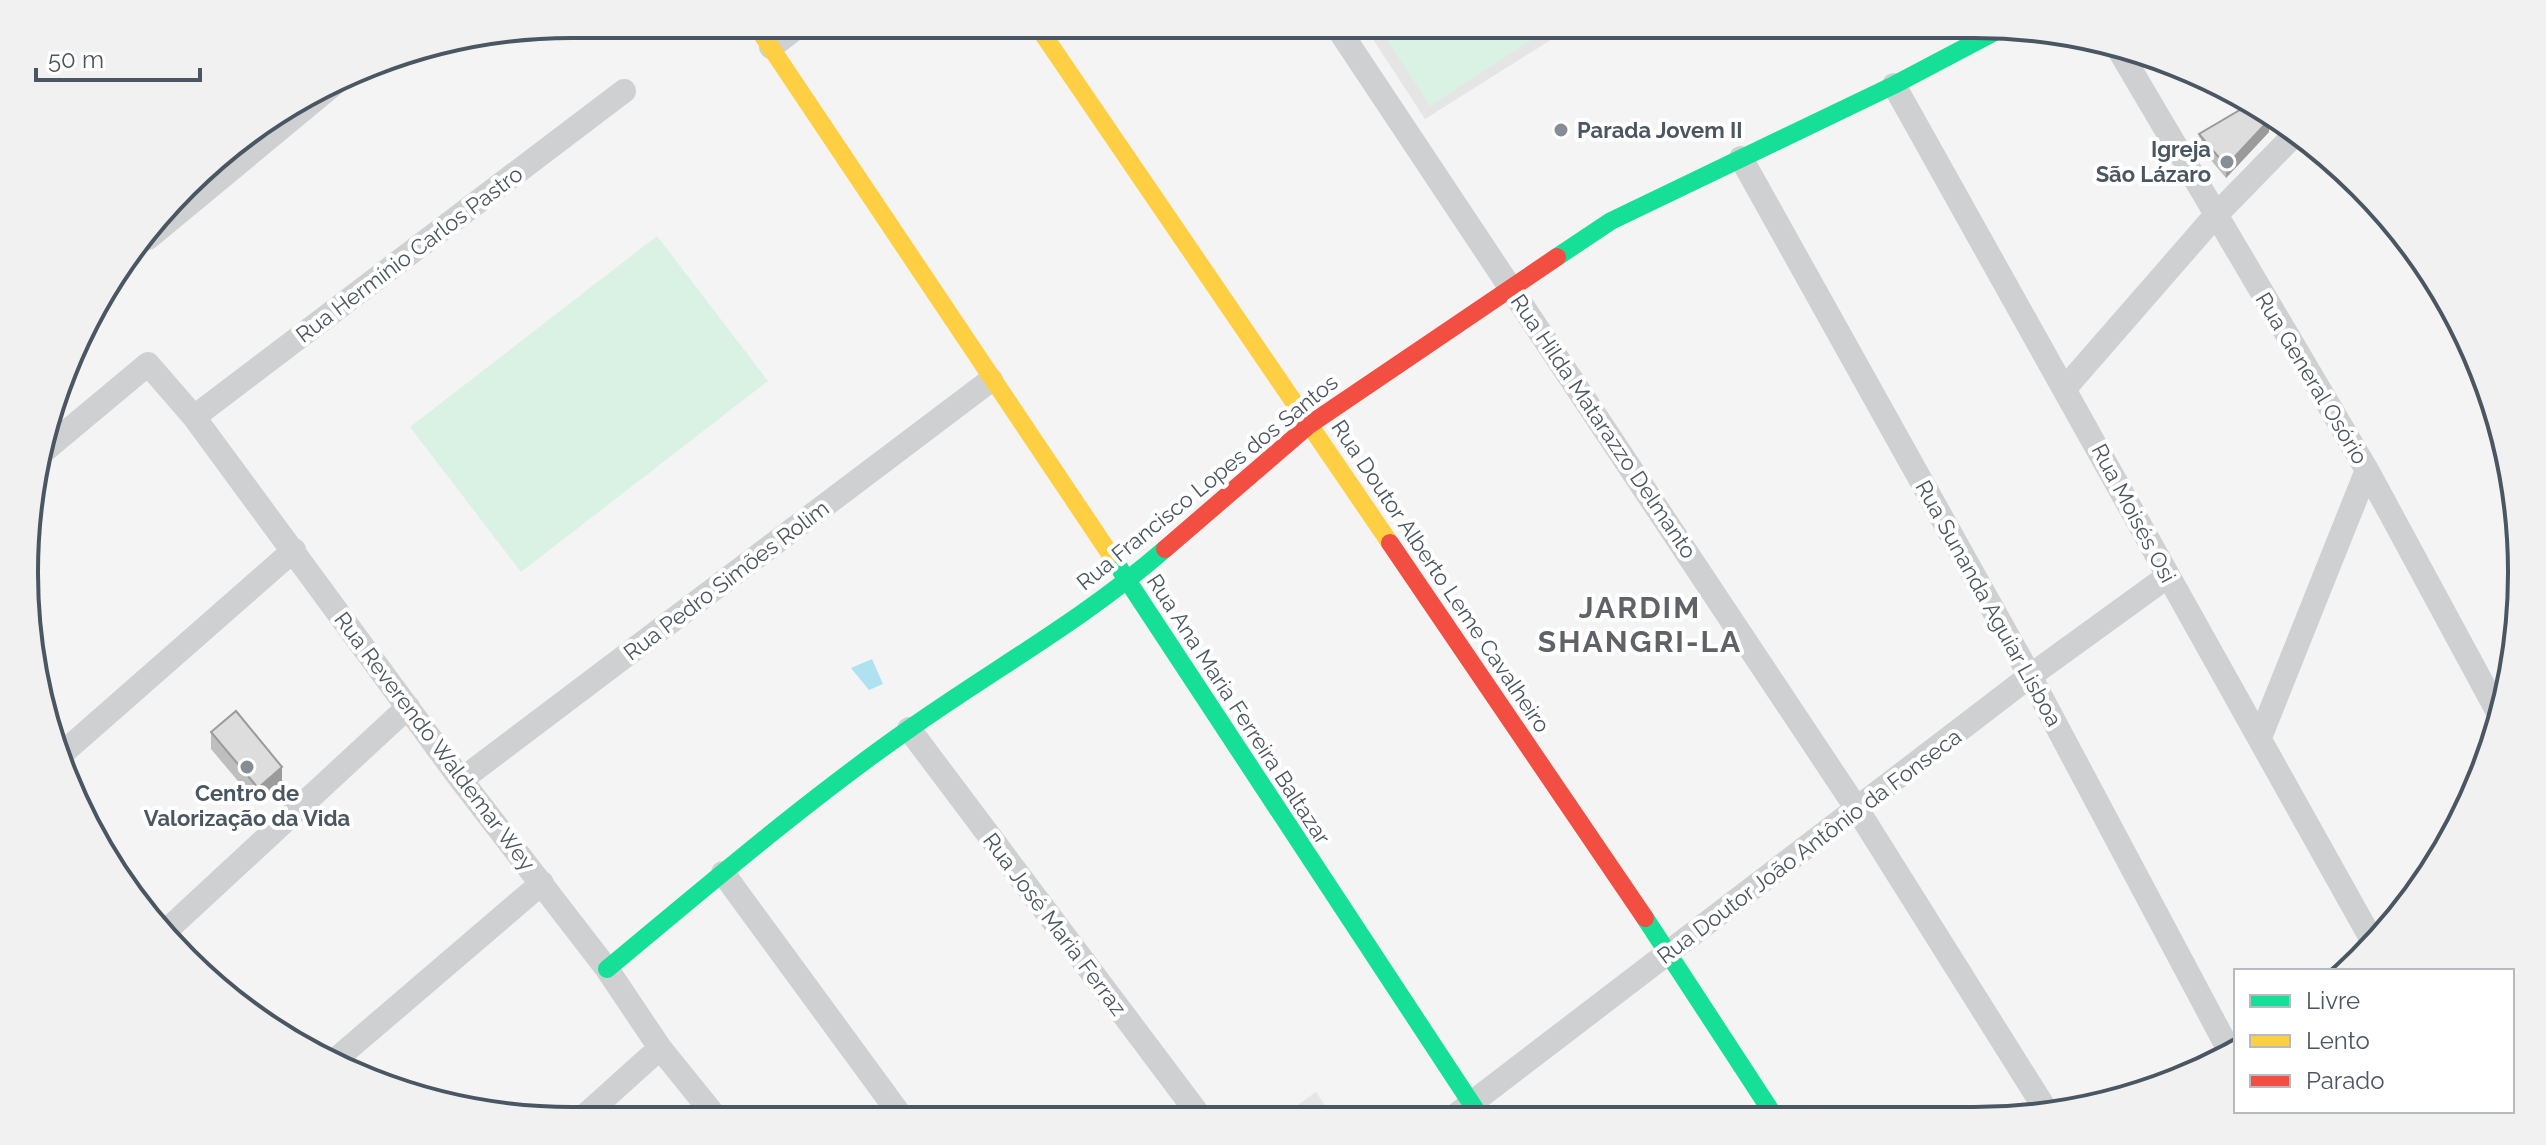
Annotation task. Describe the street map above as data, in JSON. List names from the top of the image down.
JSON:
{
  "streets": {
    "street": [
      "Rua Hermínio Carlos Pastro",
      "Rua General Osório",
      "Rua Hilda Matarazzo Delmanto",
      "Rua Francisco Lopes dos Santos",
      "Rua Moisés Osi",
      "Rua Doutor Alberto Leme Cavalheiro",
      "Rua Pedro Simões Rolim",
      "Rua Sunanda Aguiar Lisboa",
      "Rua Ana Maria Ferreira Baltazar",
      "Rua Reverendo Waldemar Wey",
      "Rua Doutor João Antônio da Fonseca",
      "Rua José Maria Ferraz"
    ]
  },
  "crossings": [
    ["Rua Hermínio Carlos Pastro", "Rua Reverendo Waldemar Wey"],
    ["Rua Hilda Matarazzo Delmanto", "Rua Francisco Lopes dos Santos"],
    ["Rua Hilda Matarazzo Delmanto", "Rua Doutor João Antônio da Fonseca"],
    ["Rua Francisco Lopes dos Santos", "Rua Moisés Osi"],
    ["Rua Francisco Lopes dos Santos", "Rua Doutor Alberto Leme Cavalheiro"],
    ["Rua Francisco Lopes dos Santos", "Rua Sunanda Aguiar Lisboa"],
    ["Rua Francisco Lopes dos Santos", "Rua Ana Maria Ferreira Baltazar"],
    ["Rua Francisco Lopes dos Santos", "Rua Reverendo Waldemar Wey"],
    ["Rua Francisco Lopes dos Santos", "Rua José Maria Ferraz"],
    ["Rua Moisés Osi", "Rua Doutor João Antônio da Fonseca"],
    ["Rua Doutor Alberto Leme Cavalheiro", "Rua Doutor João Antônio da Fonseca"],
    ["Rua Pedro Simões Rolim", "Rua Ana Maria Ferreira Baltazar"],
    ["Rua Pedro Simões Rolim", "Rua Reverendo Waldemar Wey"],
    ["Rua Sunanda Aguiar Lisboa", "Rua Doutor João Antônio da Fonseca"]
  ],
  "districts": ["JARDIM SHANGRI-LA"],
  "places": ["Parada Jovem II", "Igreja São Lázaro", "Centro de Valorização da Vida"],
  "legend": ["Livre", "Lento", "Parado"],
  "scale_bar": "50 m"
}
